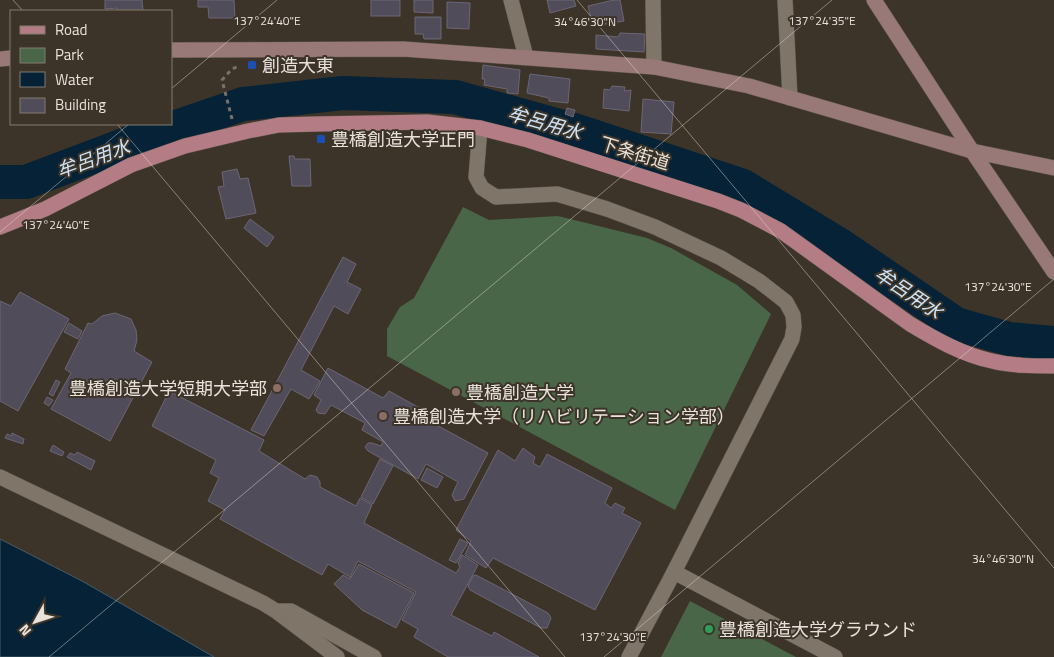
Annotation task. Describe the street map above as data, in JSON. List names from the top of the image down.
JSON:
{
  "streets": {
    "main road": ["下条街道"]
  },
  "water": ["牟呂用水"],
  "places": {
    "transit": ["創造大東", "豊橋創造大学正門"],
    "other": [
      "豊橋創造大学短期大学部",
      "豊橋創造大学",
      "豊橋創造大学（リハビリテーション学部）",
      "豊橋創造大学グラウンド"
    ]
  },
  "legend": [
    "Road",
    "Park",
    "Water",
    "Building"
  ],
  "north": "bottom left",
  "coordinates": [
    "137°24'35\"E",
    "137°24'40\"E",
    "34°46'30\"N",
    "137°24'30\"E"
  ]
}
